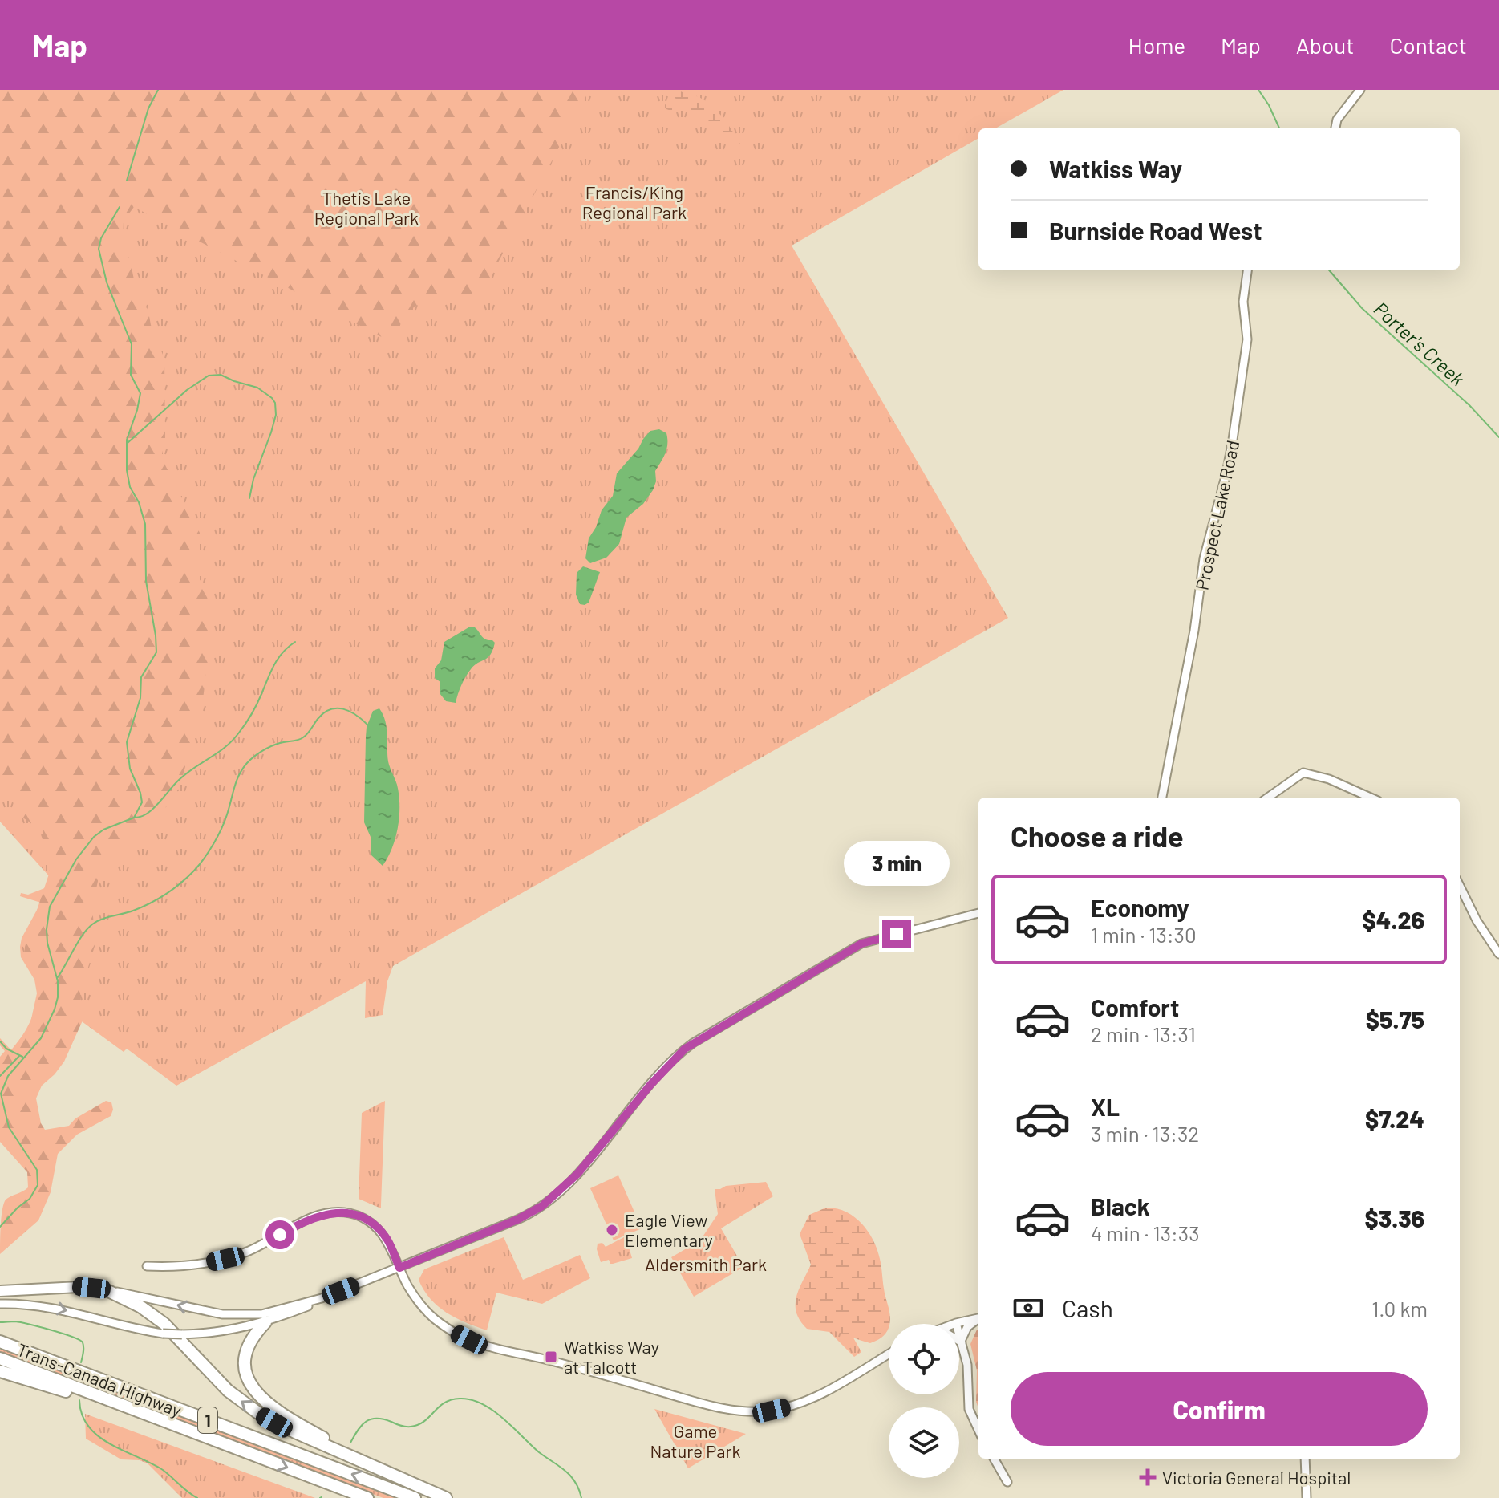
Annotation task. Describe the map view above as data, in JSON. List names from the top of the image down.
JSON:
{
  "streets": {
    "highway": ["Trans-Canada Highway", "1"],
    "street": ["Prospect Lake Road"]
  },
  "water": ["Porter's Creek"],
  "parks": [
    "Francis/King Regional Park",
    "Thetis Lake Regional Park",
    "Aldersmith Park",
    "Game Nature Park"
  ],
  "places": {
    "other": ["Eagle View Elementary"],
    "transit": ["Watkiss Way at Talcott"],
    "health": ["Victoria General Hospital"]
  },
  "page": {
    "header": "Map",
    "nav": [
      "Home",
      "Map",
      "About",
      "Contact"
    ],
    "banner": ["Watkiss Way", "Burnside Road West"],
    "heading": "Choose a ride",
    "bubble": "3 min",
    "list": [
      {
        "name": "Economy",
        "note": "1 min · 13:30",
        "value": "$4.26"
      },
      {
        "name": "Comfort",
        "note": "2 min · 13:31",
        "value": "$5.75"
      },
      {
        "name": "XL",
        "note": "3 min · 13:32",
        "value": "$7.24"
      },
      {
        "name": "Black",
        "note": "4 min · 13:33",
        "value": "$3.36"
      }
    ],
    "pay": ["Cash", "1.0 km"],
    "buttons": "Confirm"
  }
}
